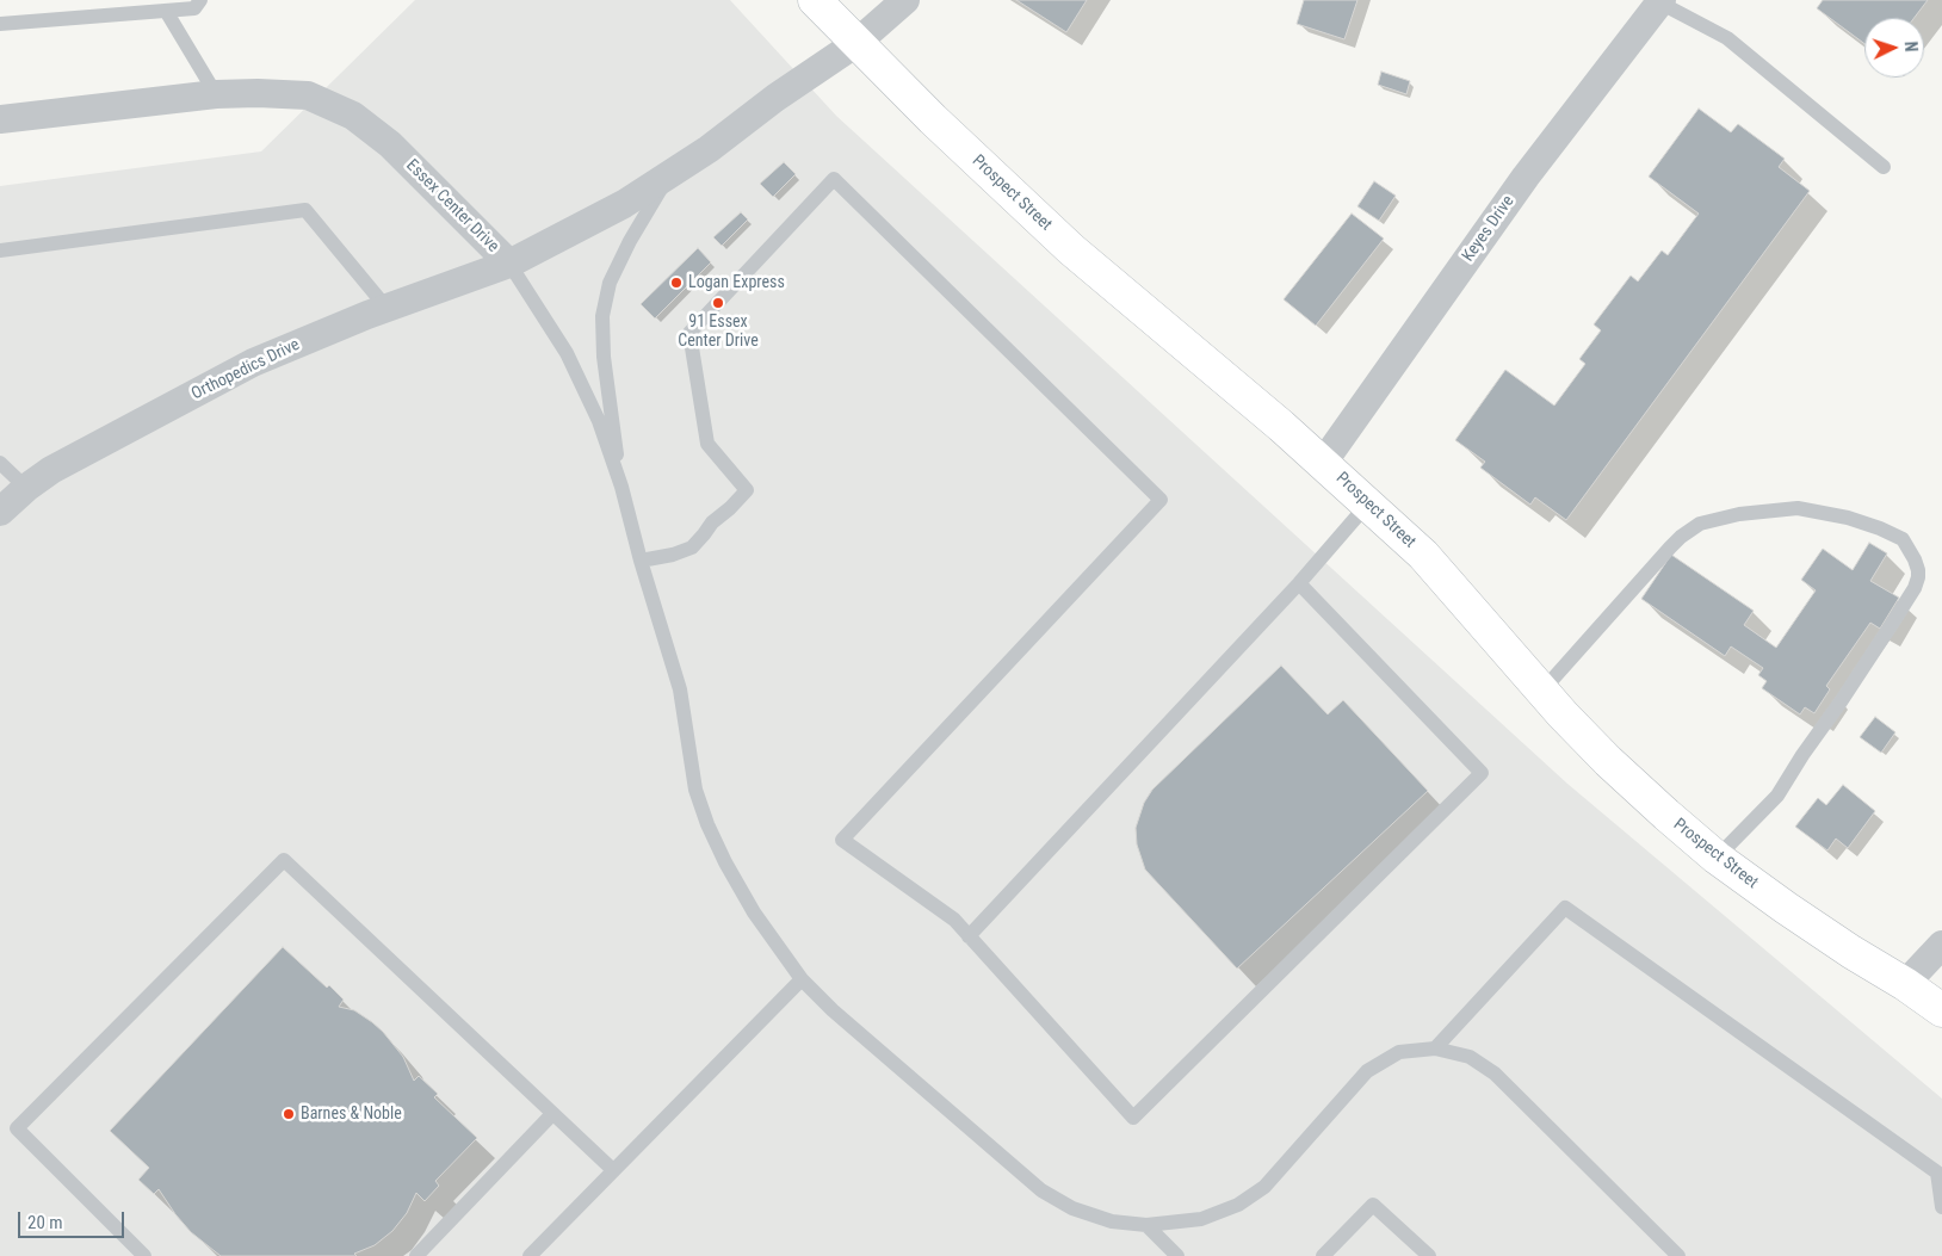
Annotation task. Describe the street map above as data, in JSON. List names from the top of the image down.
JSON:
{
  "streets": {
    "street": [
      "Prospect Street",
      "Essex Center Drive",
      "Keyes Drive",
      "Orthopedics Drive"
    ]
  },
  "crossings": [
    ["Prospect Street", "Essex Center Drive"],
    ["Prospect Street", "Keyes Drive"],
    ["Essex Center Drive", "Orthopedics Drive"]
  ],
  "places": ["Logan Express", "91 Essex Center Drive", "Barnes & Noble"],
  "scale_bar": "20 m",
  "north": "right"
}
